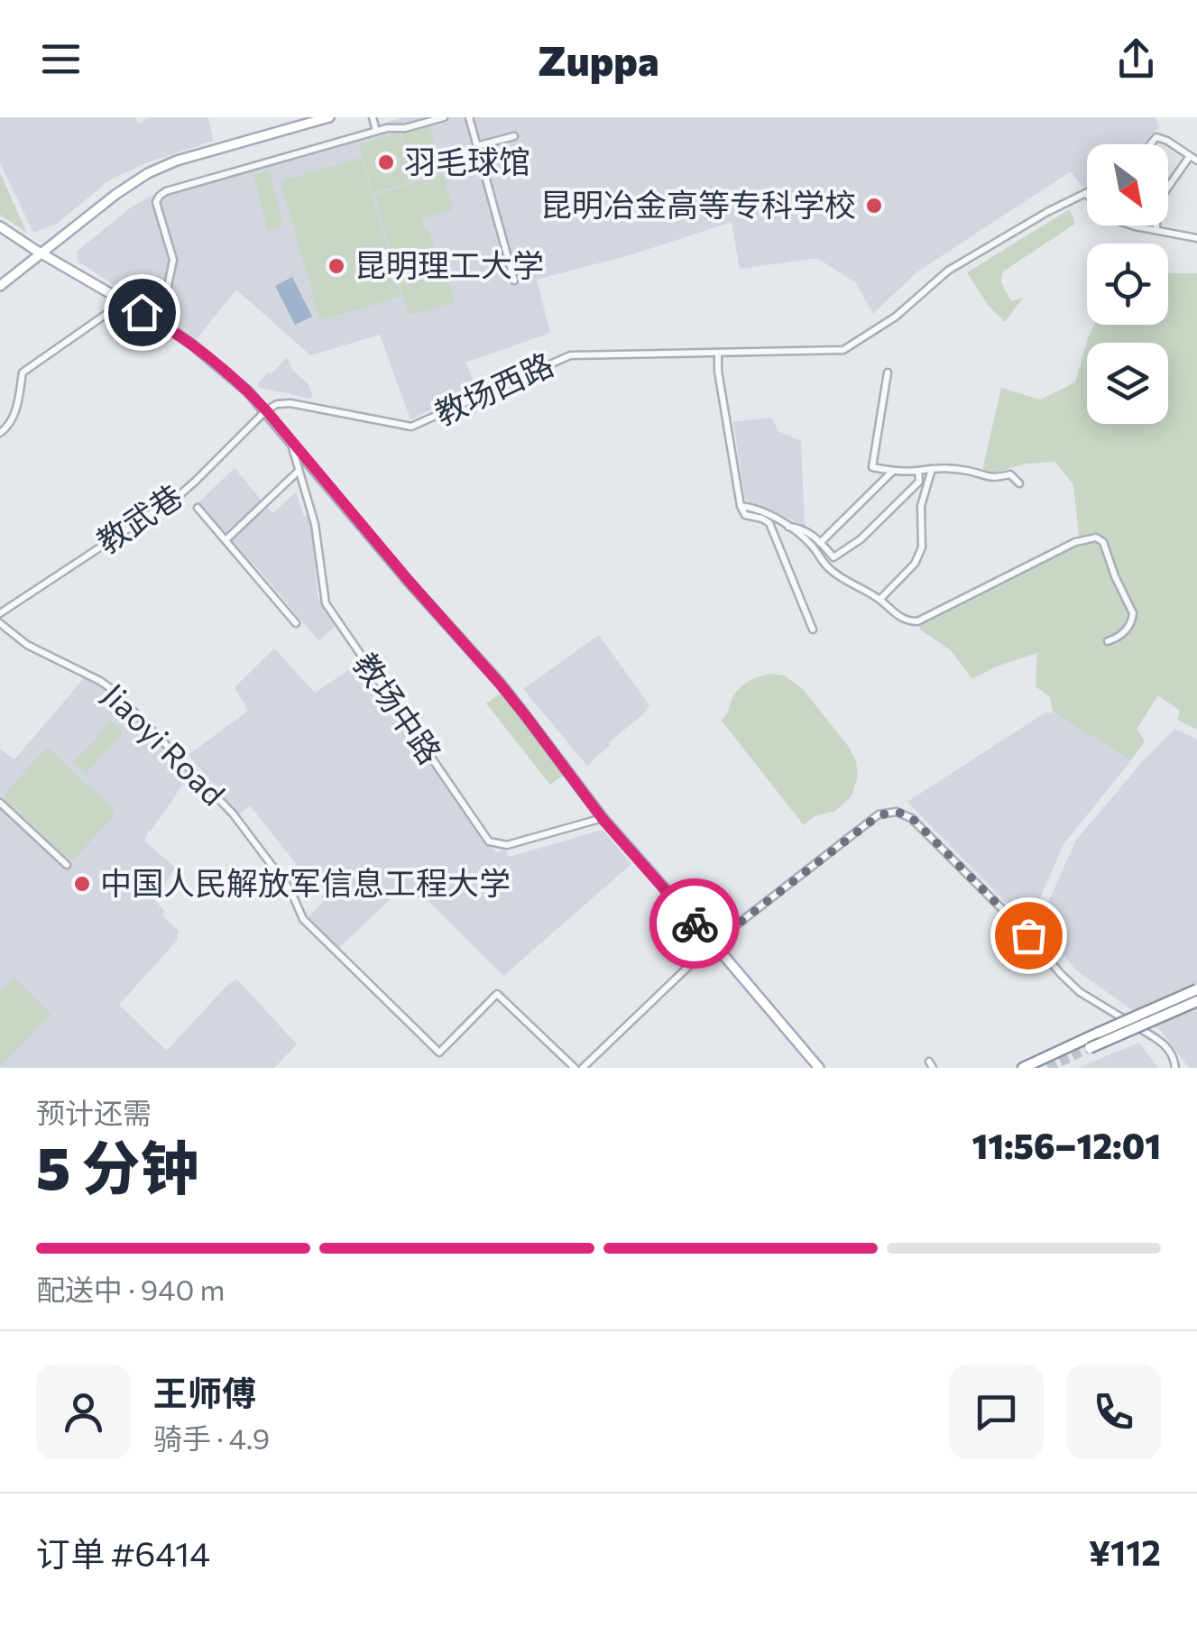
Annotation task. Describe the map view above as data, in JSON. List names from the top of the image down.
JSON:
{
  "streets": {
    "main road": ["教场中路"],
    "street": ["教场西路", "教武巷", "Jiaoyi Road"]
  },
  "crossings": [
    ["教场西路", "教武巷"],
    ["教场西路", "教场中路"],
    ["教武巷", "教场中路"]
  ],
  "places": [
    "羽毛球馆",
    "昆明冶金高等专科学校",
    "昆明理工大学",
    "中国人民解放军信息工程大学"
  ],
  "north": "bottom right",
  "page": {
    "header": "Zuppa",
    "heading": ["5 分钟", "预计还需", "11:56–12:01"],
    "panel": [
      "王师傅",
      "骑手 · 4.9",
      "订单 #6414",
      "¥112"
    ],
    "bar": "配送中 · 940 m"
  }
}
